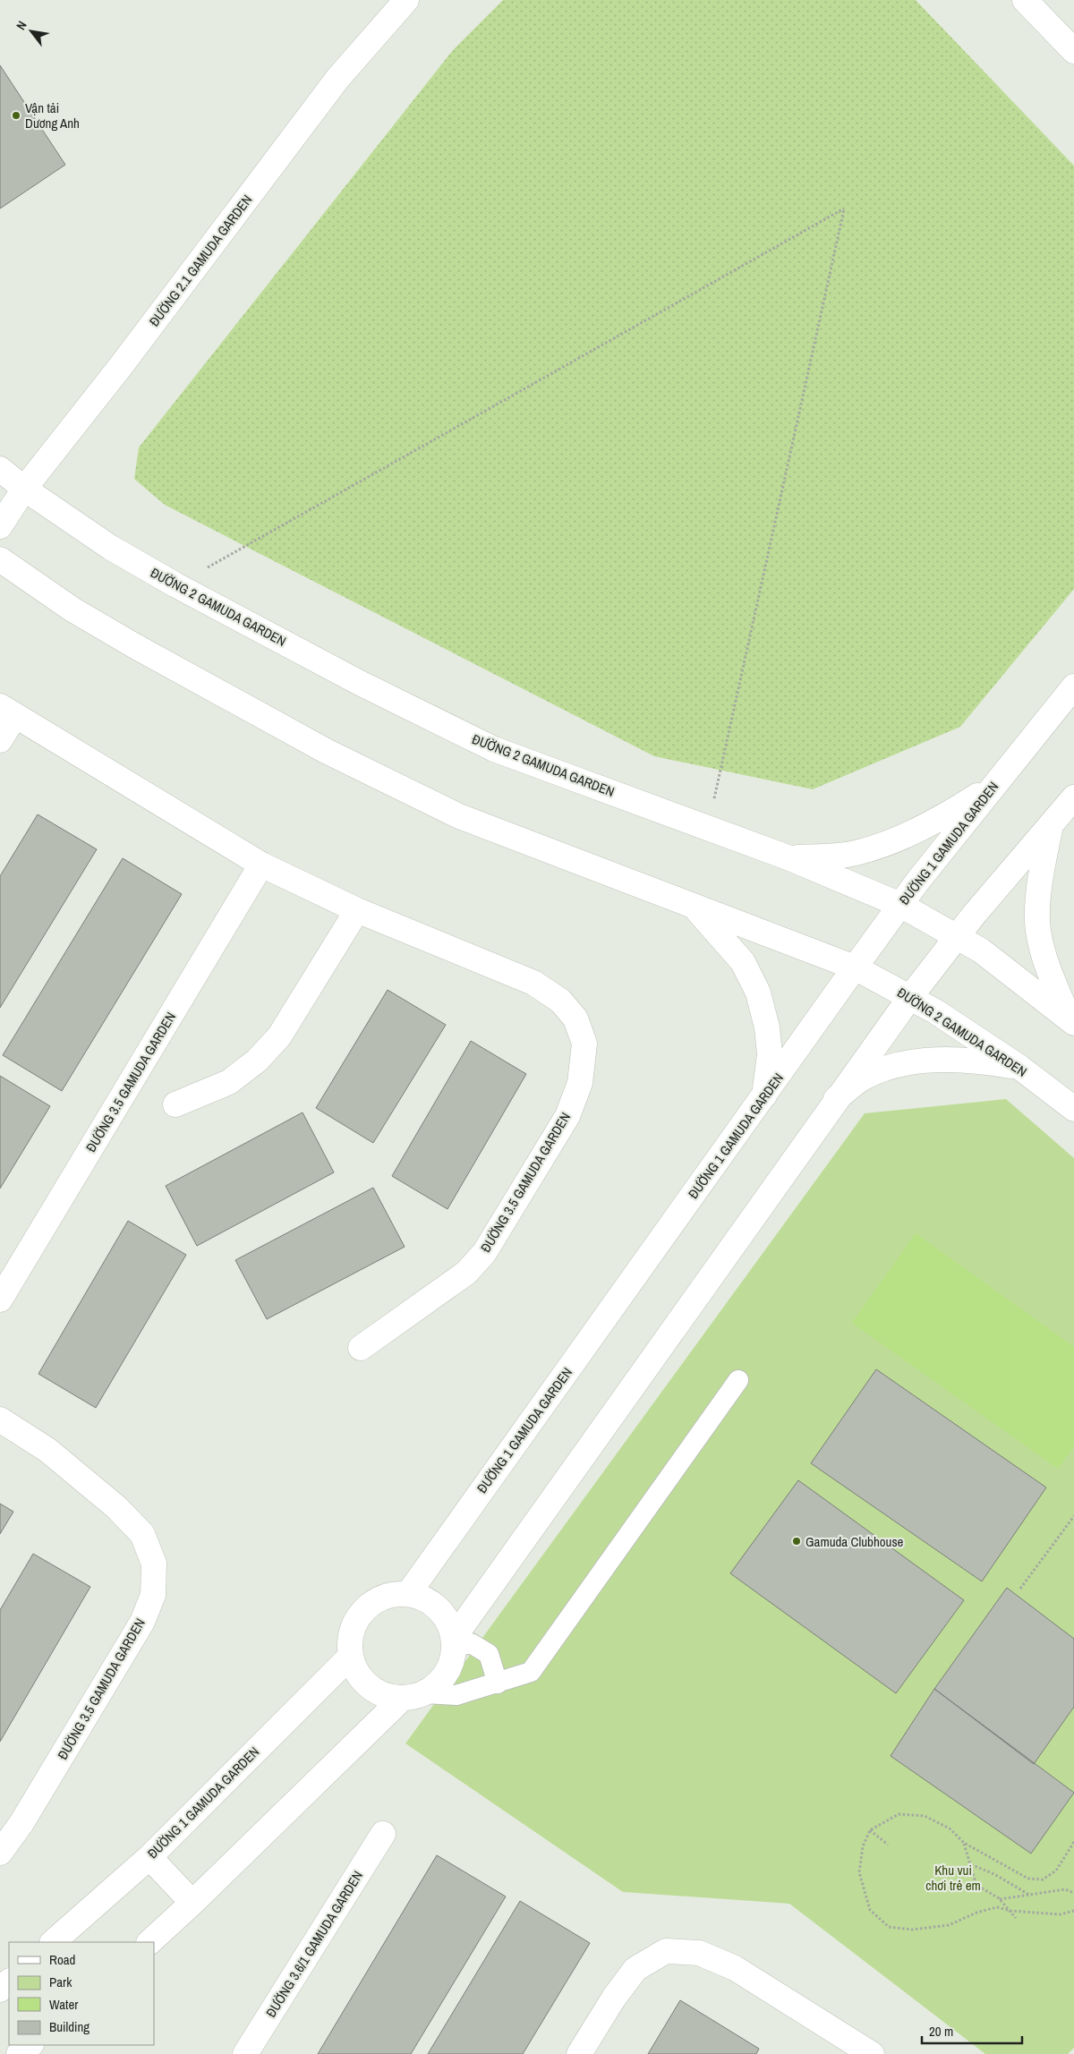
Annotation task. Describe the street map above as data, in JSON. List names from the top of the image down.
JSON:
{
  "streets": {
    "street": [
      "ĐƯỜNG 2.1 GAMUDA GARDEN",
      "ĐƯỜNG 2 GAMUDA GARDEN",
      "ĐƯỜNG 1 GAMUDA GARDEN",
      "ĐƯỜNG 3.5 GAMUDA GARDEN",
      "ĐƯỜNG 3.6/1 GAMUDA GARDEN"
    ]
  },
  "crossings": [
    ["ĐƯỜNG 2.1 GAMUDA GARDEN", "ĐƯỜNG 2 GAMUDA GARDEN"],
    ["ĐƯỜNG 2 GAMUDA GARDEN", "ĐƯỜNG 1 GAMUDA GARDEN"]
  ],
  "parks": ["Khu vui chơi trẻ em"],
  "places": ["Vận tải Dương Anh", "Gamuda Clubhouse"],
  "legend": [
    "Road",
    "Park",
    "Water",
    "Building"
  ],
  "scale_bar": "20 m",
  "north": "top left"
}
